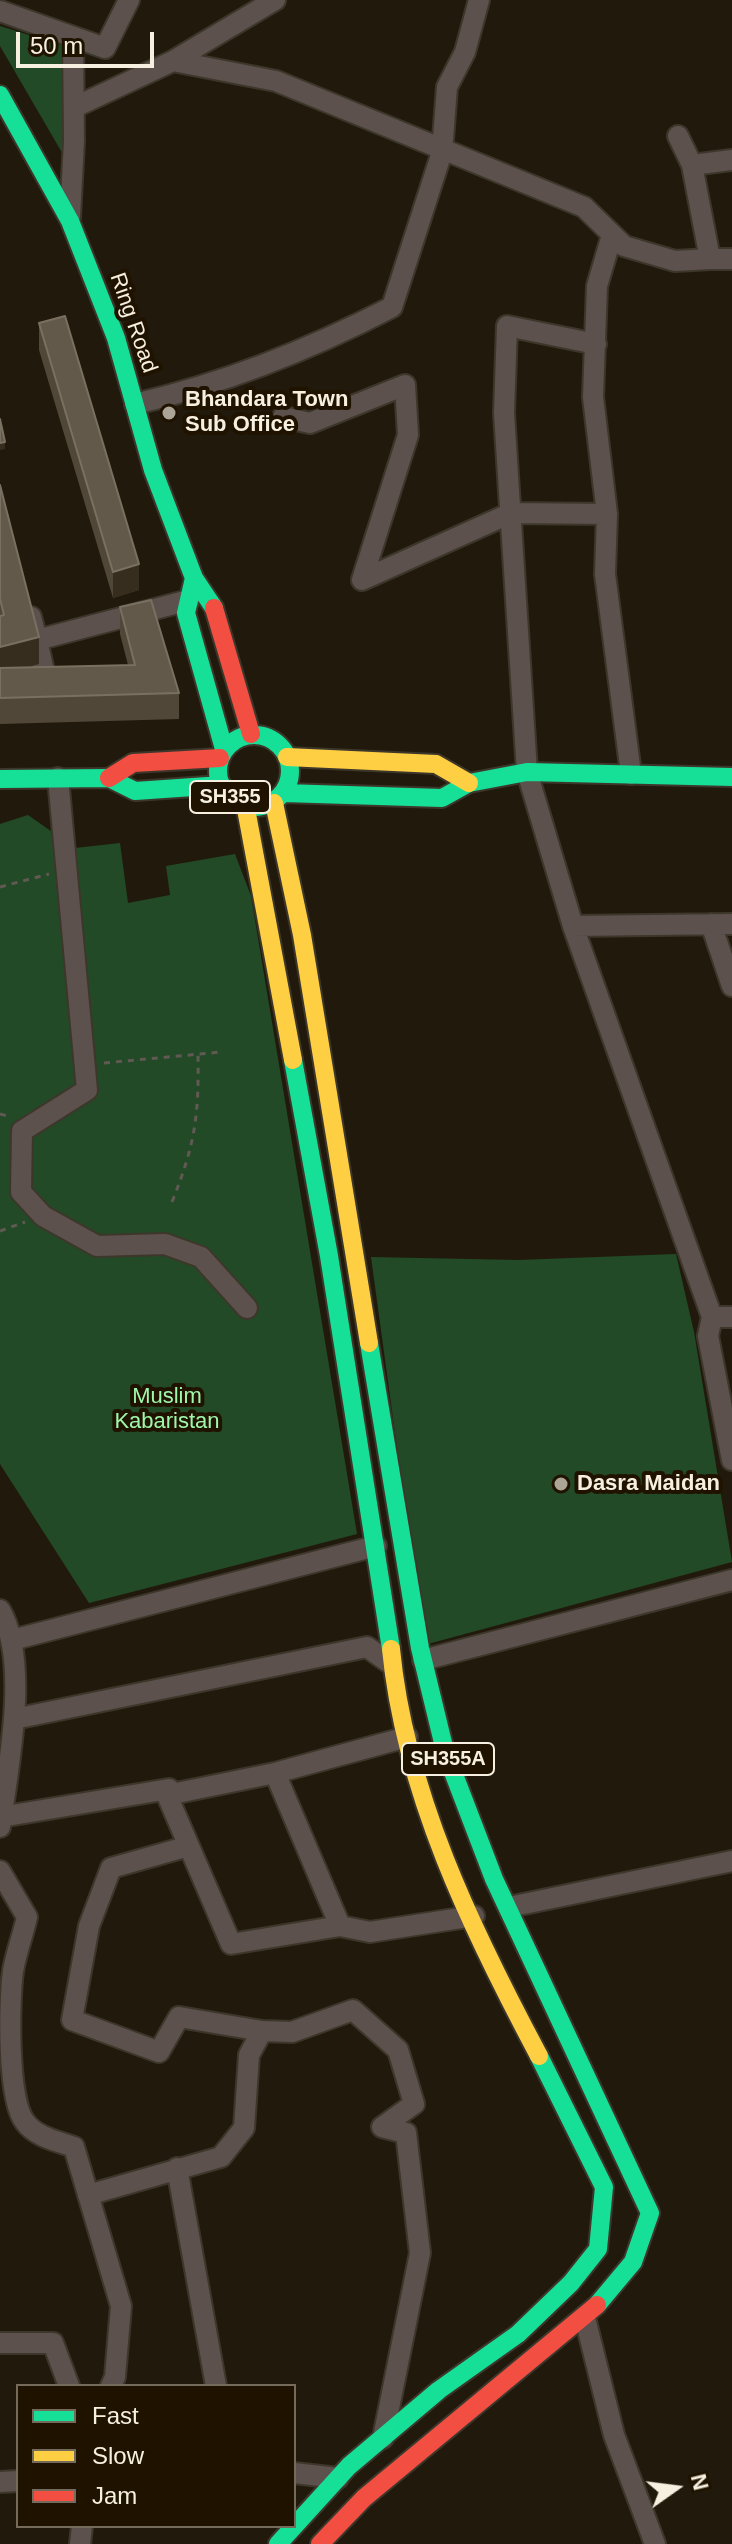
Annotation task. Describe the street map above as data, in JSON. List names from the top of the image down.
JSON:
{
  "streets": {
    "main road": ["Ring Road", "SH355", "SH355A"]
  },
  "crossings": [
    ["Ring Road", "SH355"],
    ["Ring Road", "SH355A"],
    ["SH355", "SH355A"]
  ],
  "parks": ["Muslim Kabaristan"],
  "places": ["Bhandara Town Sub Office", "Dasra Maidan"],
  "legend": ["Fast", "Slow", "Jam"],
  "scale_bar": "50 m",
  "north": "right"
}
